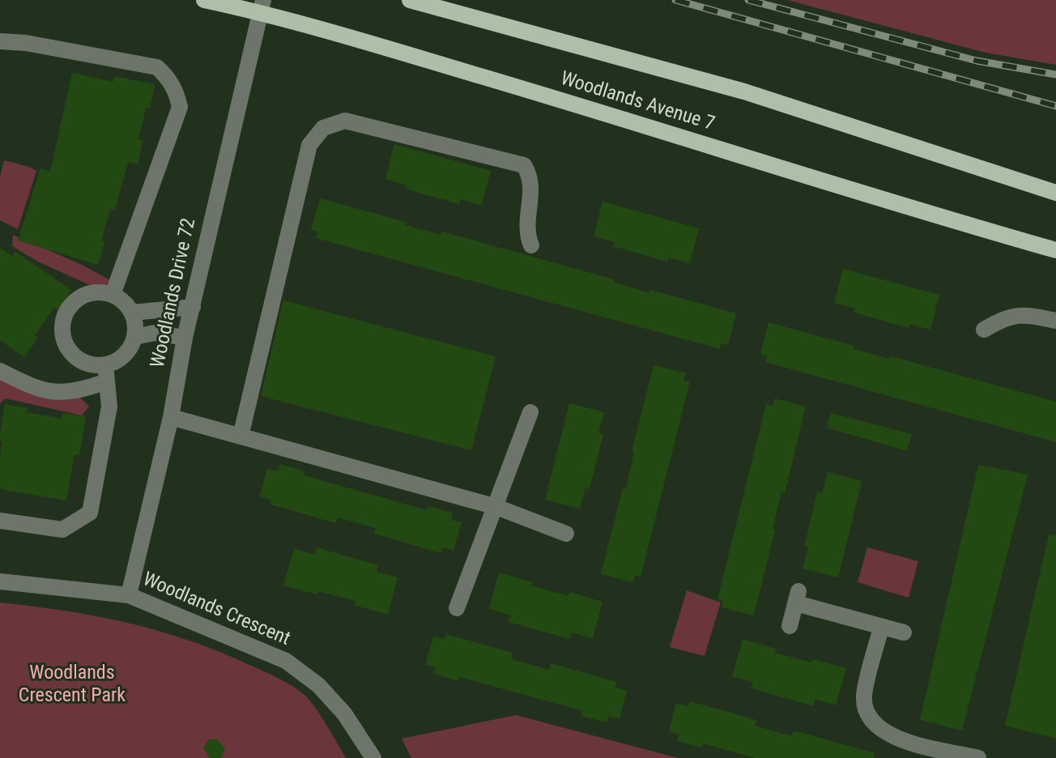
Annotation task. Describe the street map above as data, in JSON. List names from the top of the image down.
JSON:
{
  "streets": {
    "main road": ["Woodlands Avenue 7"],
    "street": ["Woodlands Drive 72", "Woodlands Crescent"]
  },
  "crossings": [
    ["Woodlands Avenue 7", "Woodlands Drive 72"],
    ["Woodlands Drive 72", "Woodlands Crescent"]
  ],
  "parks": ["Woodlands Crescent Park"]
}
